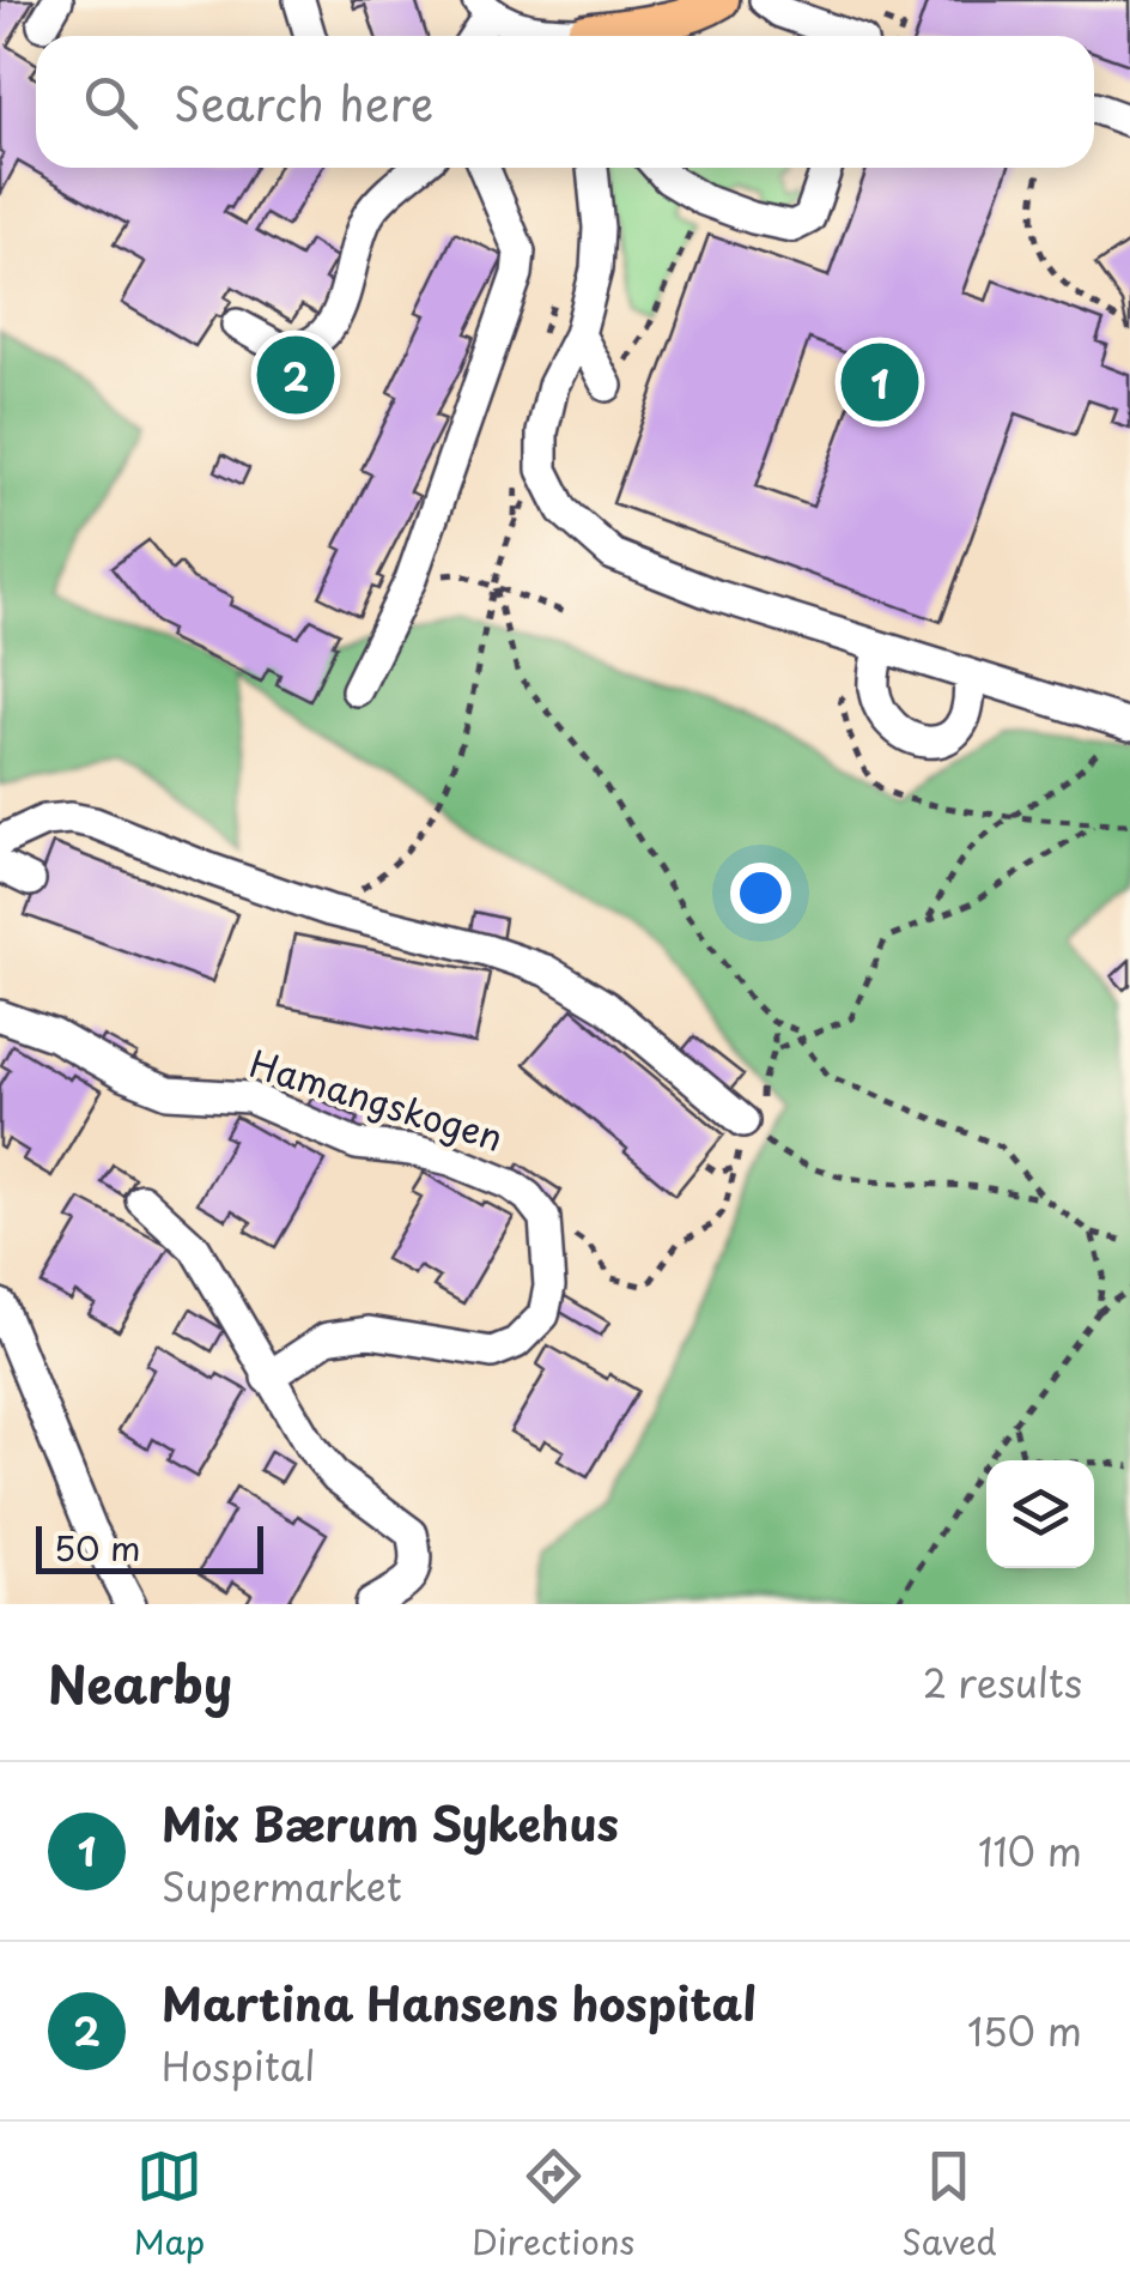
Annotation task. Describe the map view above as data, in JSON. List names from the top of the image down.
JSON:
{
  "streets": {
    "street": ["Hamangskogen"]
  },
  "scale_bar": "50 m",
  "page": {
    "search": "Search here",
    "pins": ["2", "1"],
    "scale": "50 m",
    "heading": ["Nearby", "2 results"],
    "list": [
      {
        "mark": "1",
        "name": "Mix Bærum Sykehus",
        "note": "Supermarket",
        "value": "110 m"
      },
      {
        "mark": "2",
        "name": "Martina Hansens hospital",
        "note": "Hospital",
        "value": "150 m"
      }
    ],
    "nav": ["Map", "Directions", "Saved"]
  }
}
